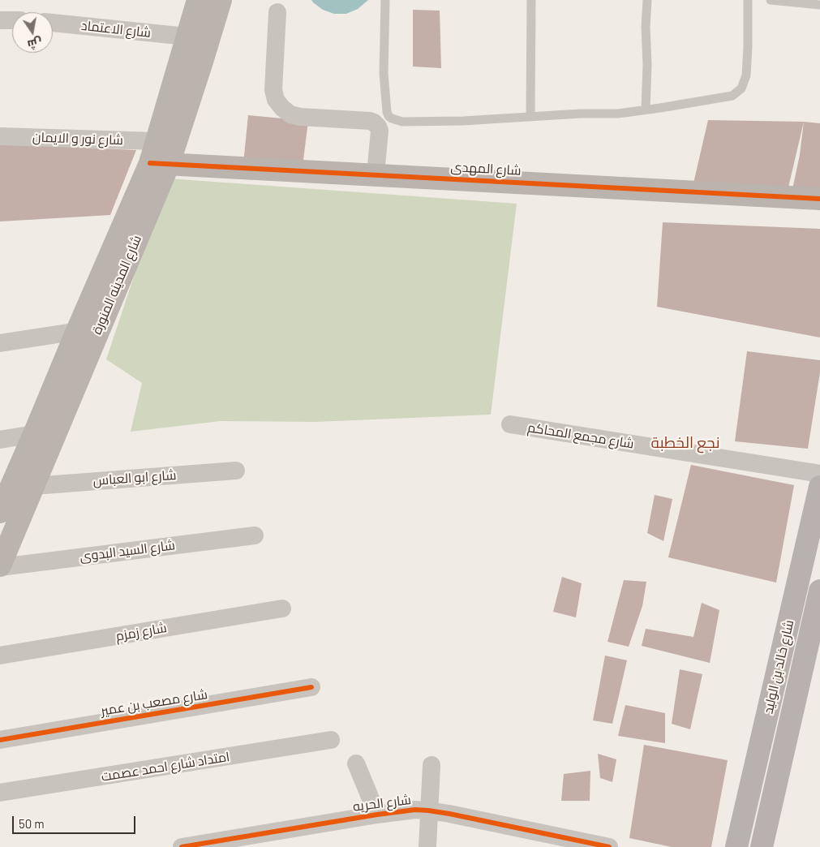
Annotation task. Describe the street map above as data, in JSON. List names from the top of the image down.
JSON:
{
  "streets": {
    "main road": ["شارع المهدى", "شارع المدينه المنورة", "شارع خالد بن الوليد"],
    "street": [
      "شارع الاعتماد",
      "شارع نور و الايمان",
      "شارع مجمع المحاكم",
      "شارع ابو العباس",
      "شارع السيد البدوى",
      "شارع زمزم",
      "شارع مصعب بن عمير",
      "امتداد شارع احمد عصمت",
      "شارع الحريه"
    ]
  },
  "crossings": [
    ["شارع الاعتماد", "شارع المدينه المنورة"],
    ["شارع نور و الايمان", "شارع المدينه المنورة"],
    ["شارع المهدى", "شارع المدينه المنورة"],
    ["شارع المدينه المنورة", "شارع ابو العباس"],
    ["شارع المدينه المنورة", "شارع السيد البدوى"]
  ],
  "districts": ["نجع الخطبة"],
  "scale_bar": "50 m",
  "north": "bottom"
}
